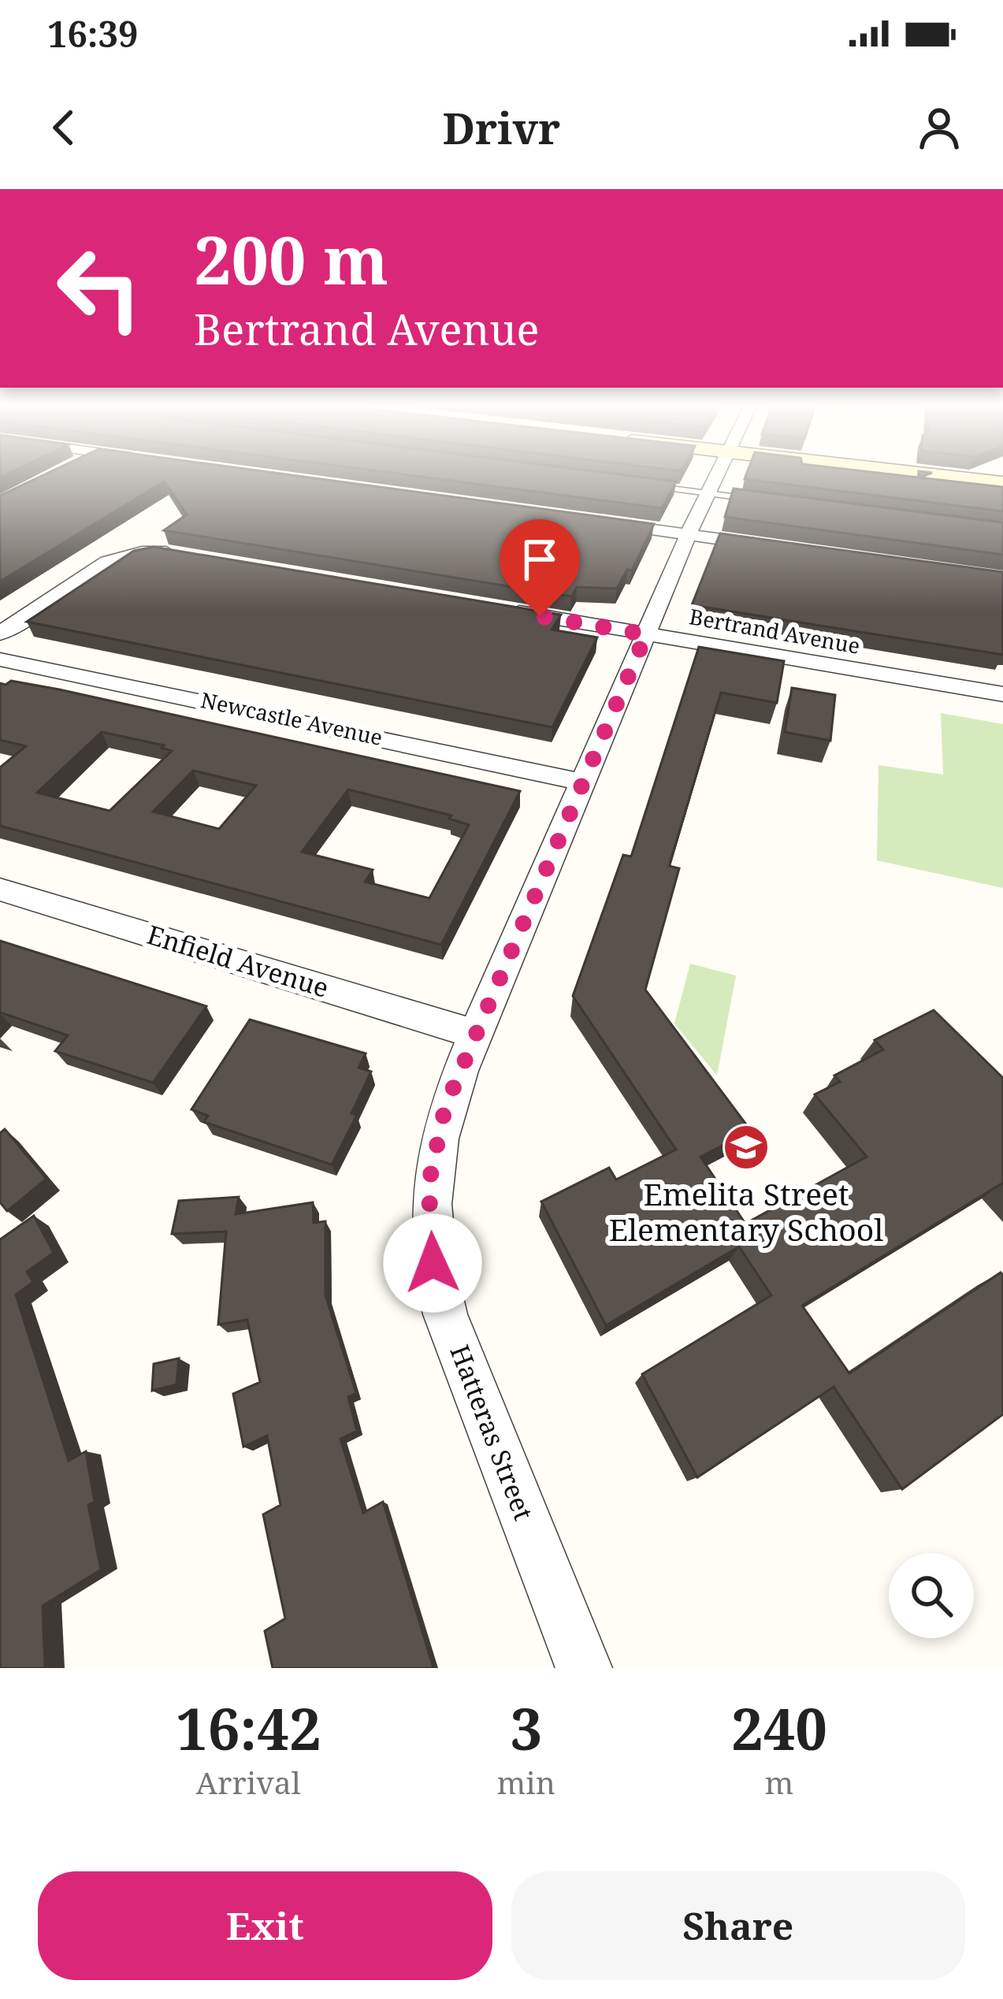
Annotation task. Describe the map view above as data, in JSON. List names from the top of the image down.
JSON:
{
  "streets": {
    "street": [
      "Bertrand Avenue",
      "Newcastle Avenue",
      "Enfield Avenue",
      "Hatteras Street"
    ]
  },
  "crossings": [
    ["Bertrand Avenue", "Hatteras Street"],
    ["Newcastle Avenue", "Hatteras Street"],
    ["Enfield Avenue", "Hatteras Street"]
  ],
  "places": {
    "school or university": ["Emelita Street Elementary School"]
  },
  "page": {
    "status": "16:39",
    "header": "Drivr",
    "turn": ["200 m", "Bertrand Avenue"],
    "eta": [
      "16:42",
      "Arrival",
      "3",
      "min",
      "240",
      "m"
    ],
    "buttons": ["Exit", "Share"]
  }
}
